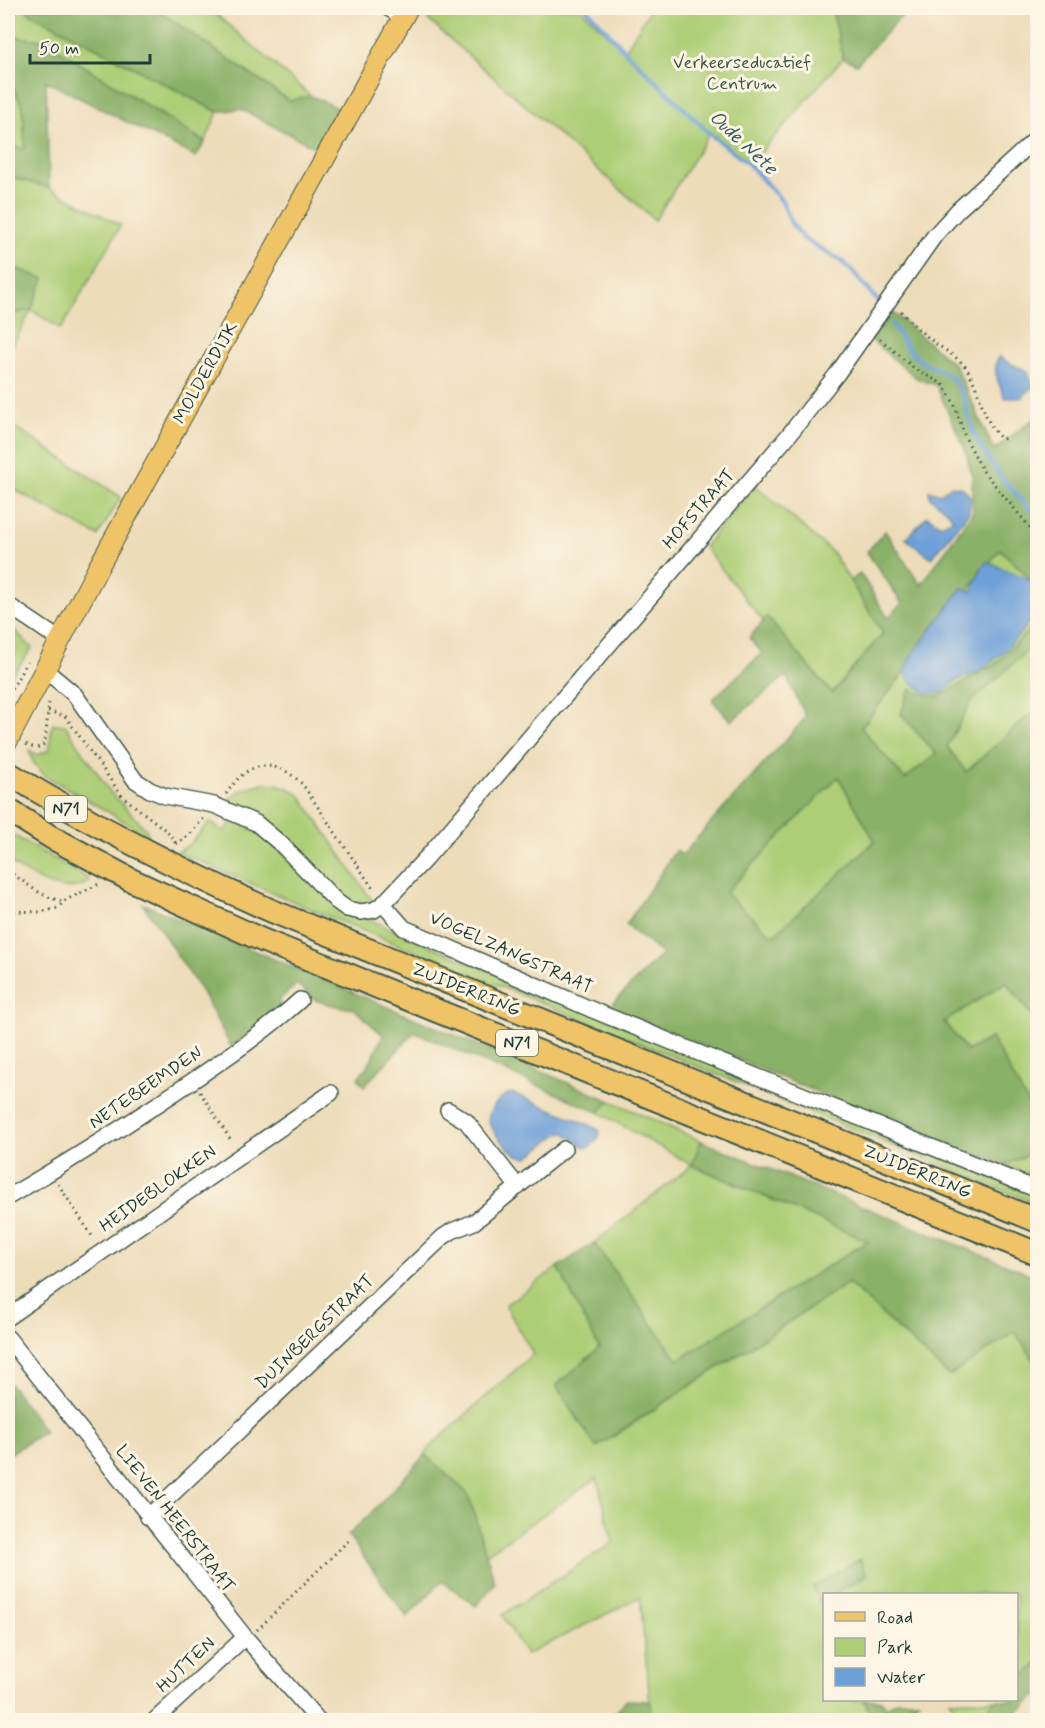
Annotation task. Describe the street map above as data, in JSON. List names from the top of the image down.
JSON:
{
  "streets": {
    "highway": ["N71", "ZUIDERRING"],
    "main road": ["MOLDERDIJK"],
    "street": [
      "HOFSTRAAT",
      "VOGELZANGSTRAAT",
      "NETEBEEMDEN",
      "HEIDEBLOKKEN",
      "DUINBERGSTRAAT",
      "LIEVEN HEERSTRAAT",
      "HUTTEN"
    ]
  },
  "crossings": [
    ["HOFSTRAAT", "VOGELZANGSTRAAT"],
    ["DUINBERGSTRAAT", "LIEVEN HEERSTRAAT"],
    ["LIEVEN HEERSTRAAT", "HUTTEN"]
  ],
  "water": ["Oude Nete"],
  "parks": ["Verkeerseducatief Centrum"],
  "legend": ["Road", "Park", "Water"],
  "scale_bar": "50 m"
}
